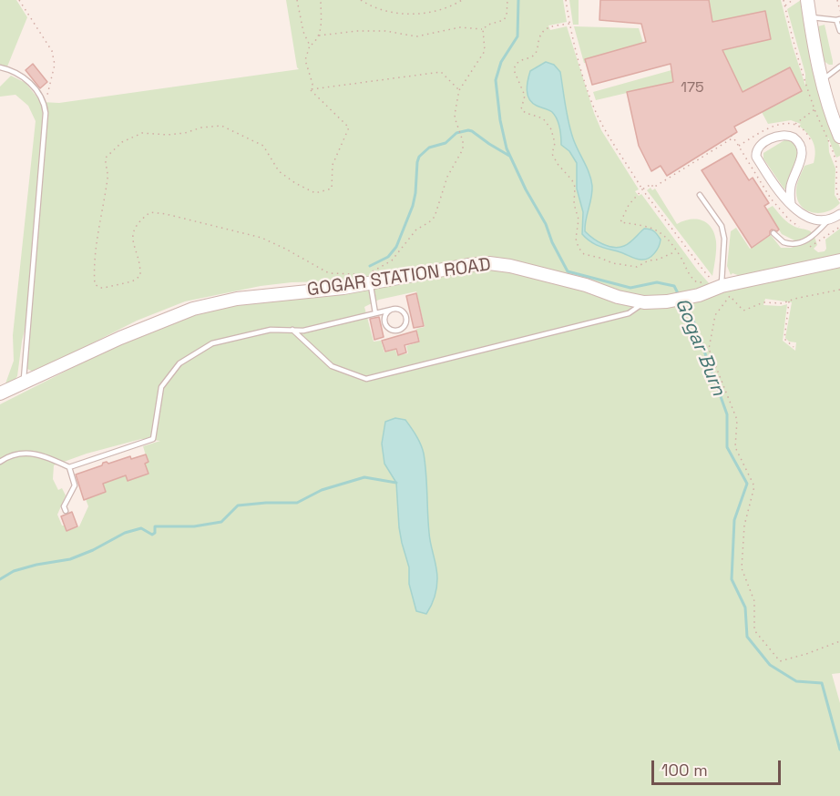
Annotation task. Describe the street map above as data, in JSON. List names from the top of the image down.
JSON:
{
  "streets": {
    "street": ["GOGAR STATION ROAD"]
  },
  "water": ["Gogar Burn"],
  "house_numbers": ["175"],
  "scale_bar": "100 m"
}
